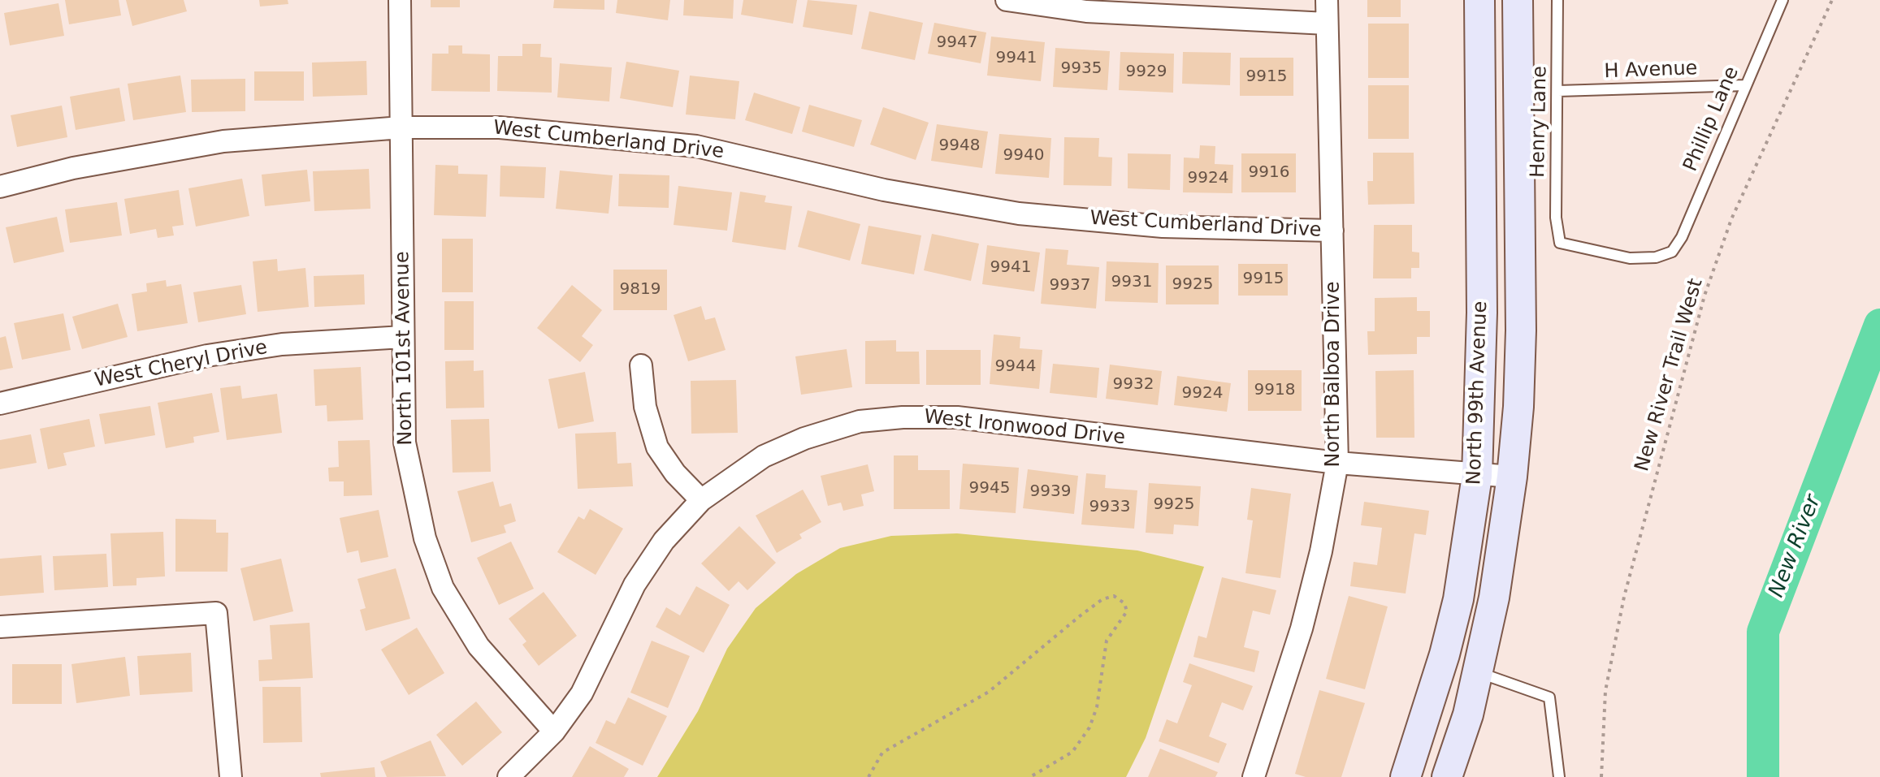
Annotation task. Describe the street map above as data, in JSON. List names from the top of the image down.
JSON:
{
  "streets": {
    "main road": ["North 99th Avenue"],
    "street": [
      "West Cumberland Drive",
      "North 101st Avenue",
      "West Cheryl Drive",
      "North Balboa Drive",
      "West Ironwood Drive"
    ],
    "lane": ["H Avenue", "Phillip Lane", "Henry Lane"],
    "path": ["New River Trail West"]
  },
  "crossings": [
    ["H Avenue", "Phillip Lane"],
    ["H Avenue", "Henry Lane"],
    ["Phillip Lane", "Henry Lane"],
    ["West Cumberland Drive", "North 101st Avenue"],
    ["West Cumberland Drive", "North Balboa Drive"],
    ["North 101st Avenue", "West Cheryl Drive"],
    ["North 101st Avenue", "West Ironwood Drive"],
    ["North Balboa Drive", "West Ironwood Drive"],
    ["North 99th Avenue", "West Ironwood Drive"]
  ],
  "water": ["New River"],
  "house_numbers": [
    "9947",
    "9941",
    "9935",
    "9929",
    "9915",
    "9948",
    "9940",
    "9916",
    "9924",
    "9941",
    "9915",
    "9931",
    "9925",
    "9937",
    "9819",
    "9944",
    "9932",
    "9918",
    "9924",
    "9945",
    "9939",
    "9925",
    "9933"
  ]
}
